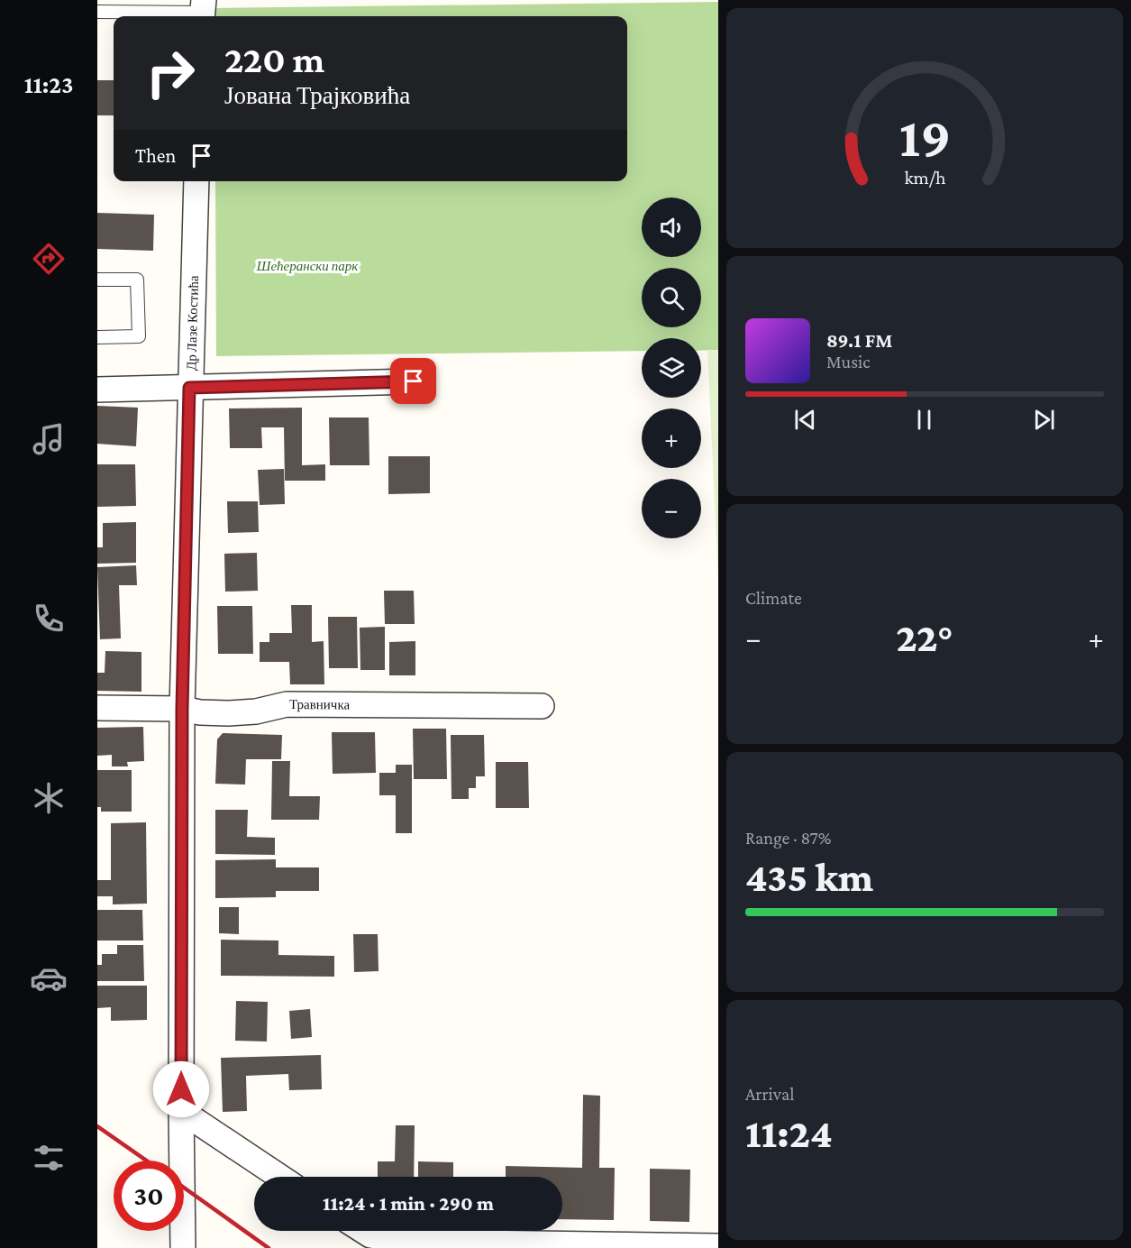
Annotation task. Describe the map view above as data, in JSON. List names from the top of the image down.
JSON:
{
  "streets": {
    "street": ["Др Лазе Костића", "Травничка"]
  },
  "crossings": [
    ["Др Лазе Костића", "Травничка"]
  ],
  "parks": ["Шећерански парк"],
  "page": {
    "tabs": "11:23",
    "turn": ["220 m", "Јована Трајковића"],
    "then": "Then",
    "map_buttons": ["+", "−"],
    "song": ["89.1 FM", "Music"],
    "tile": [
      "Climate",
      ["Range · 87%", "435 km"],
      ["Arrival", "11:24"]
    ],
    "heat": ["−", "22°", "+"],
    "limit": "30",
    "trip": "11:24 · 1 min · 290 m",
    "gauge": ["19", "km/h"]
  }
}
